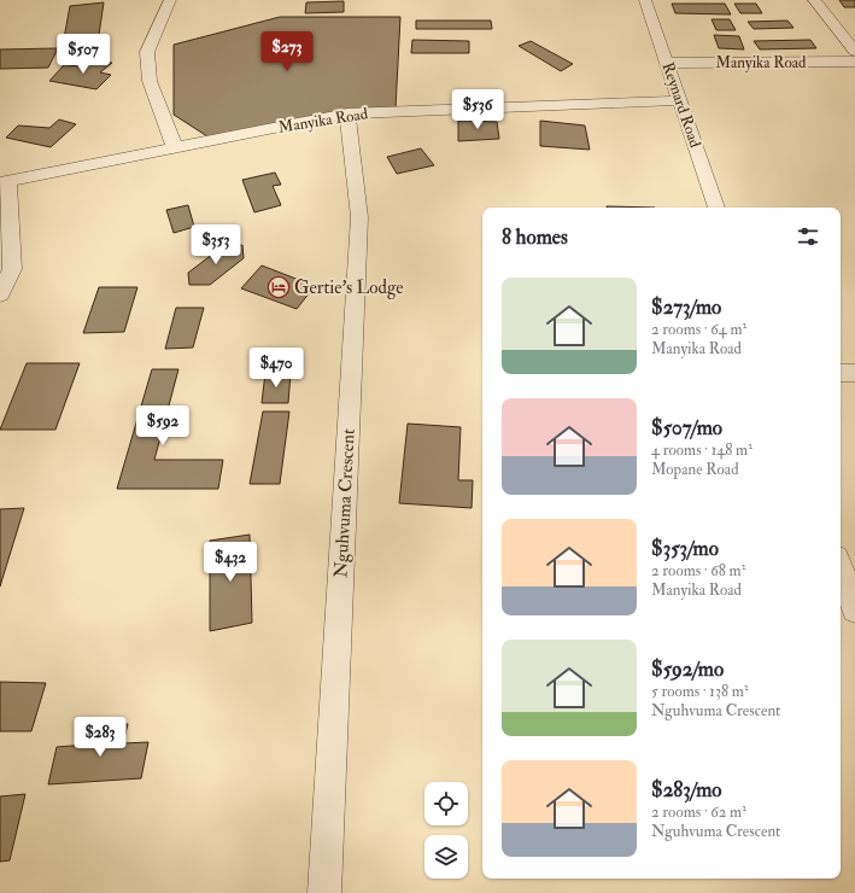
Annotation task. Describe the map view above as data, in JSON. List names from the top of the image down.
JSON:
{
  "streets": {
    "street": ["Manyika Road", "Reynard Road", "Nguhvuma Crescent"]
  },
  "crossings": [
    ["Manyika Road", "Reynard Road"],
    ["Manyika Road", "Nguhvuma Crescent"]
  ],
  "places": {
    "hotel": ["Gertie's Lodge"]
  },
  "page": {
    "price": [
      "$273",
      "$507",
      "$536",
      "$353",
      "$470",
      "$592",
      "$432",
      "$283"
    ],
    "heading": "8 homes",
    "list": [
      {
        "name": "$273/mo",
        "note": "2 rooms · 64 m² · Manyika Road"
      },
      {
        "name": "$507/mo",
        "note": "4 rooms · 148 m² · Mopane Road"
      },
      {
        "name": "$353/mo",
        "note": "2 rooms · 68 m² · Manyika Road"
      },
      {
        "name": "$592/mo",
        "note": "5 rooms · 138 m² · Nguhvuma Crescent"
      },
      {
        "name": "$283/mo",
        "note": "2 rooms · 62 m² · Nguhvuma Crescent"
      }
    ]
  }
}
